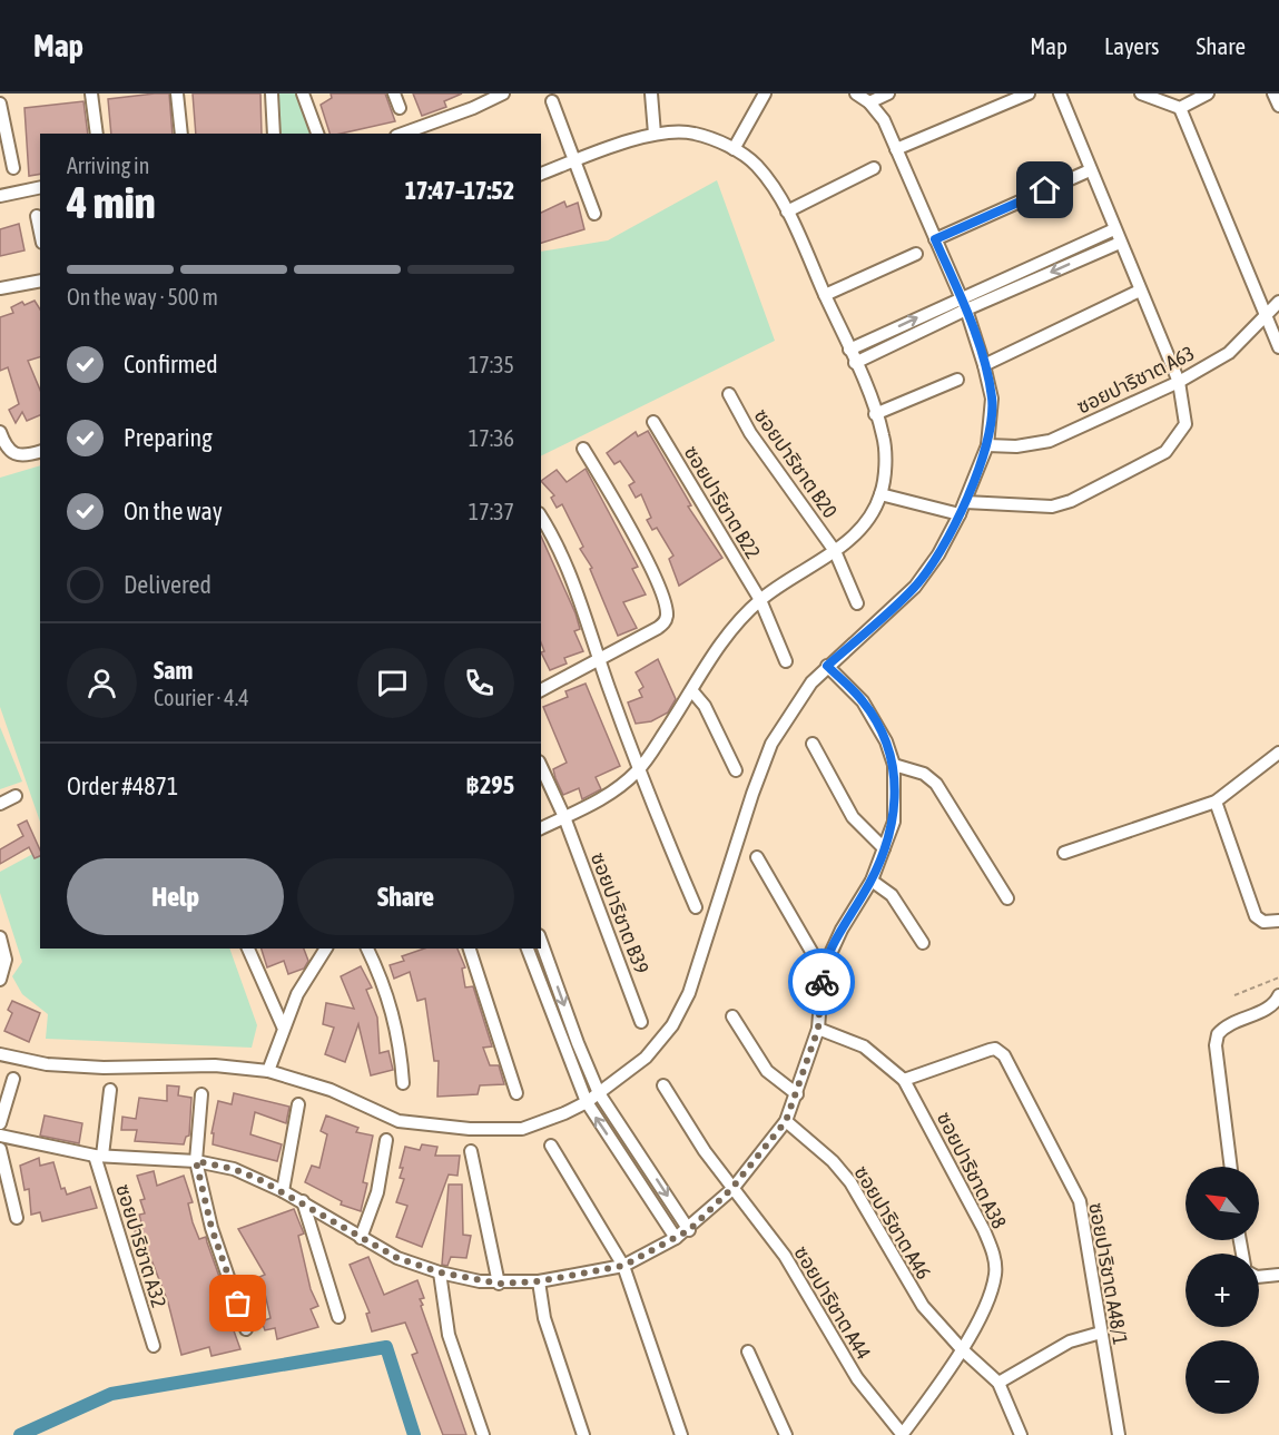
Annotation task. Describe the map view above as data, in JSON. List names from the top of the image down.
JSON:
{
  "streets": {
    "street": [
      "ซอยปาริชาต A63",
      "ซอยปาริชาต B20",
      "ซอยปาริชาต B22",
      "ซอยปาริชาต B39",
      "ซอยปาริชาต A38",
      "ซอยปาริชาต A46",
      "ซอยปาริชาต A32",
      "ซอยปาริชาต A48/1",
      "ซอยปาริชาต A44"
    ]
  },
  "crossings": [
    ["ซอยปาริชาต A38", "ซอยปาริชาต A46"],
    ["ซอยปาริชาต A38", "ซอยปาริชาต A48/1"],
    ["ซอยปาริชาต A38", "ซอยปาริชาต A44"]
  ],
  "north": "top left",
  "page": {
    "header": "Map",
    "nav": ["Map", "Layers", "Share"],
    "heading": ["4 min", "Arriving in", "17:47–17:52"],
    "panel": [
      "Sam",
      "Courier · 4.4",
      "Order #4871",
      "฿295"
    ],
    "bar": "On the way · 500 m",
    "list": [
      ["Confirmed", "17:35"],
      ["Preparing", "17:36"],
      ["On the way", "17:37"],
      "Delivered"
    ],
    "buttons": ["Help", "Share"],
    "map_buttons": ["+", "−"]
  }
}
